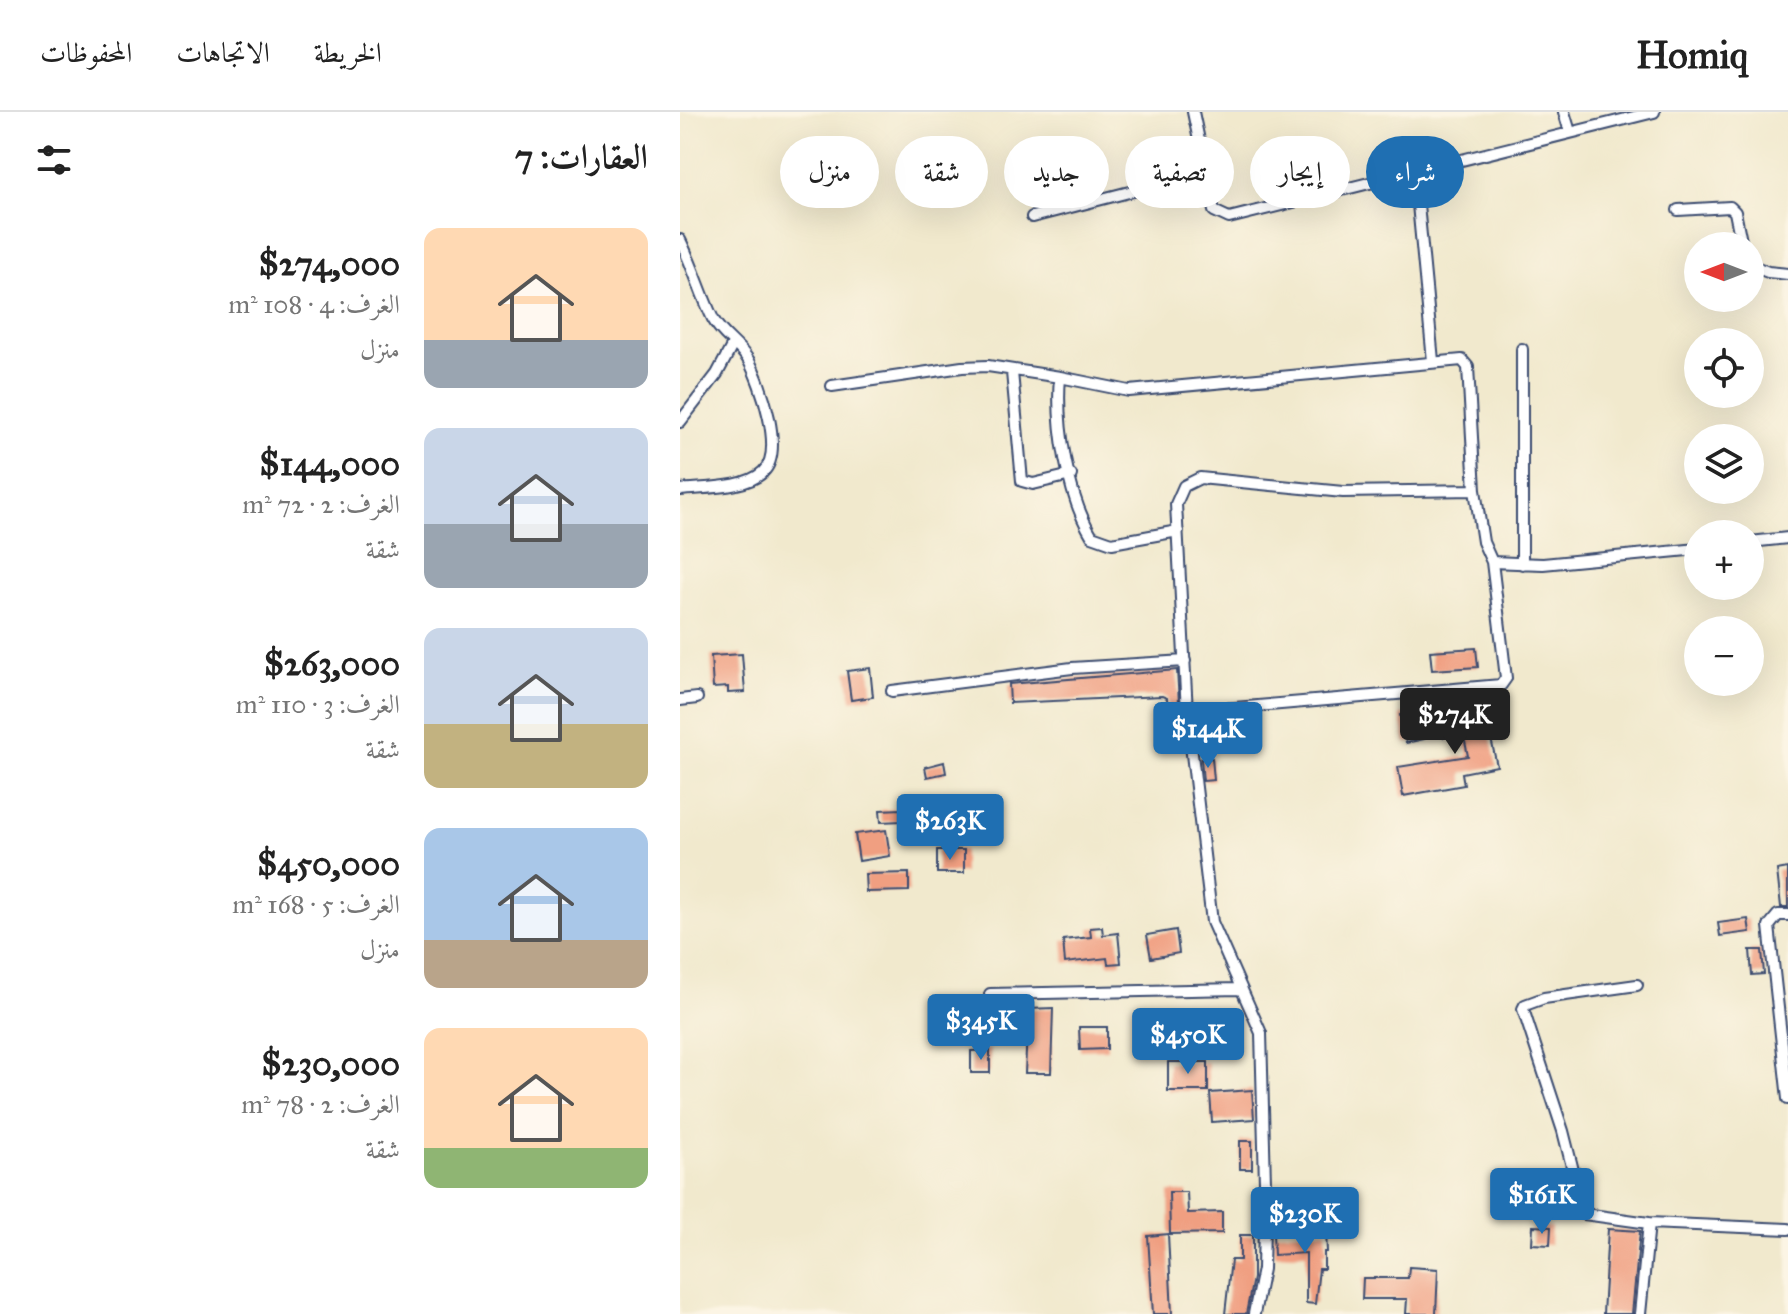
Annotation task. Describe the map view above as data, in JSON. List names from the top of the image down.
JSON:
{
  "north": "left",
  "page": {
    "header": "Homiq",
    "nav": ["الخريطة", "الاتجاهات", "المحفوظات"],
    "heading": "العقارات: 7",
    "chip": [
      "شراء",
      "إيجار",
      "تصفية",
      "جديد",
      "شقة",
      "منزل"
    ],
    "list": [
      {
        "name": "$274,000",
        "note": "الغرف: 4 · 108 m² · منزل"
      },
      {
        "name": "$144,000",
        "note": "الغرف: 2 · 72 m² · شقة"
      },
      {
        "name": "$263,000",
        "note": "الغرف: 3 · 110 m² · شقة"
      },
      {
        "name": "$450,000",
        "note": "الغرف: 5 · 168 m² · منزل"
      },
      {
        "name": "$230,000",
        "note": "الغرف: 2 · 78 m² · شقة"
      }
    ],
    "map_buttons": ["+", "−"],
    "price": [
      "$274K",
      "$144K",
      "$263K",
      "$345K",
      "$450K",
      "$161K",
      "$230K"
    ]
  }
}
